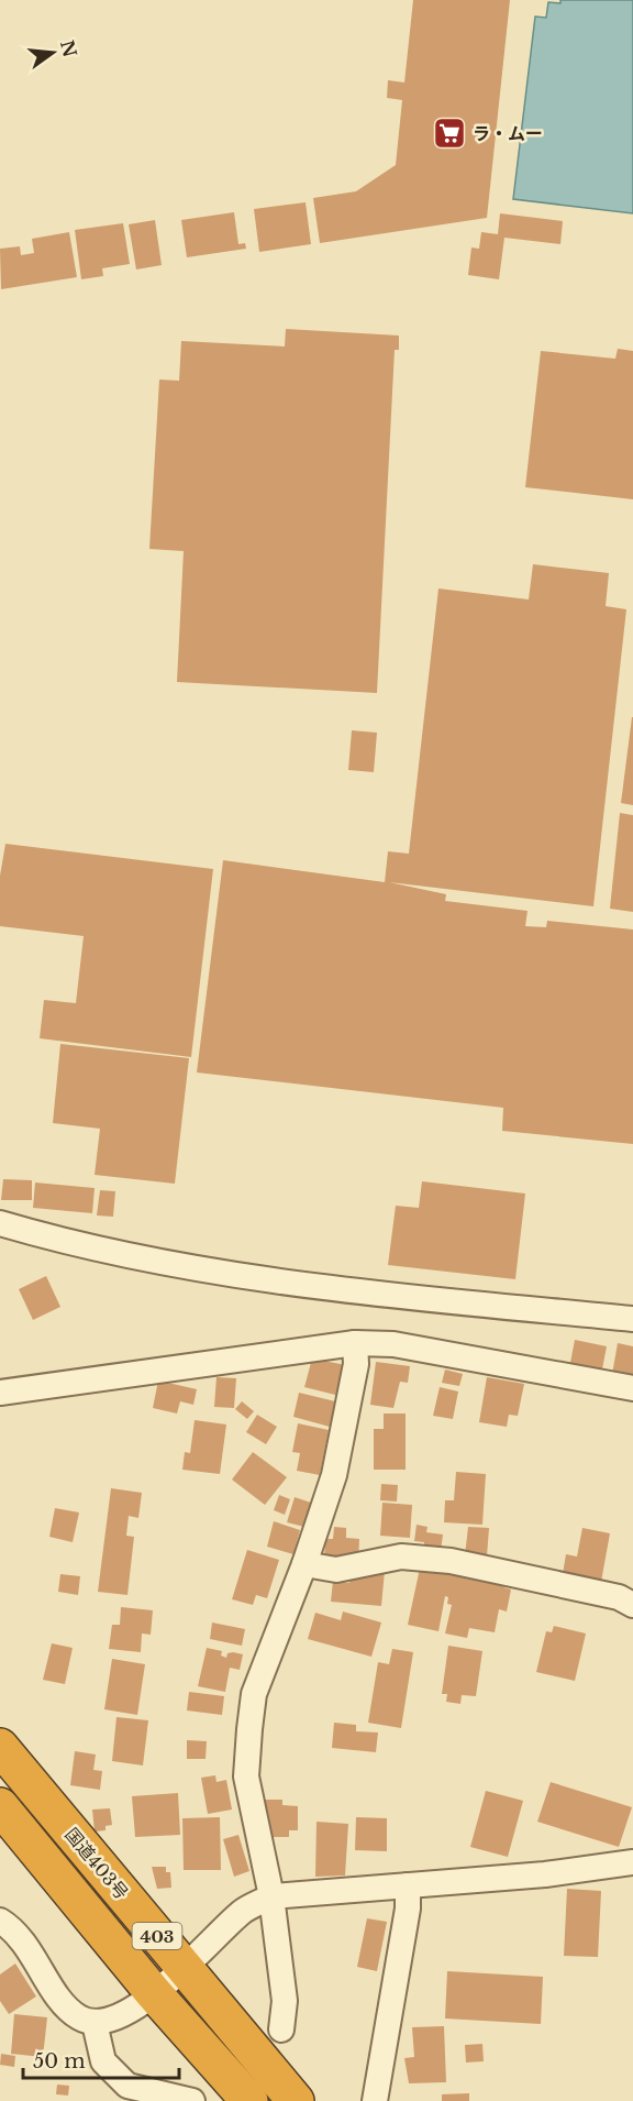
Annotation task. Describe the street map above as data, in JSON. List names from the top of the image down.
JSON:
{
  "streets": {
    "highway": ["国道403号", "403"]
  },
  "places": {
    "supermarket": ["ラ・ムー"]
  },
  "scale_bar": "50 m",
  "north": "right"
}
